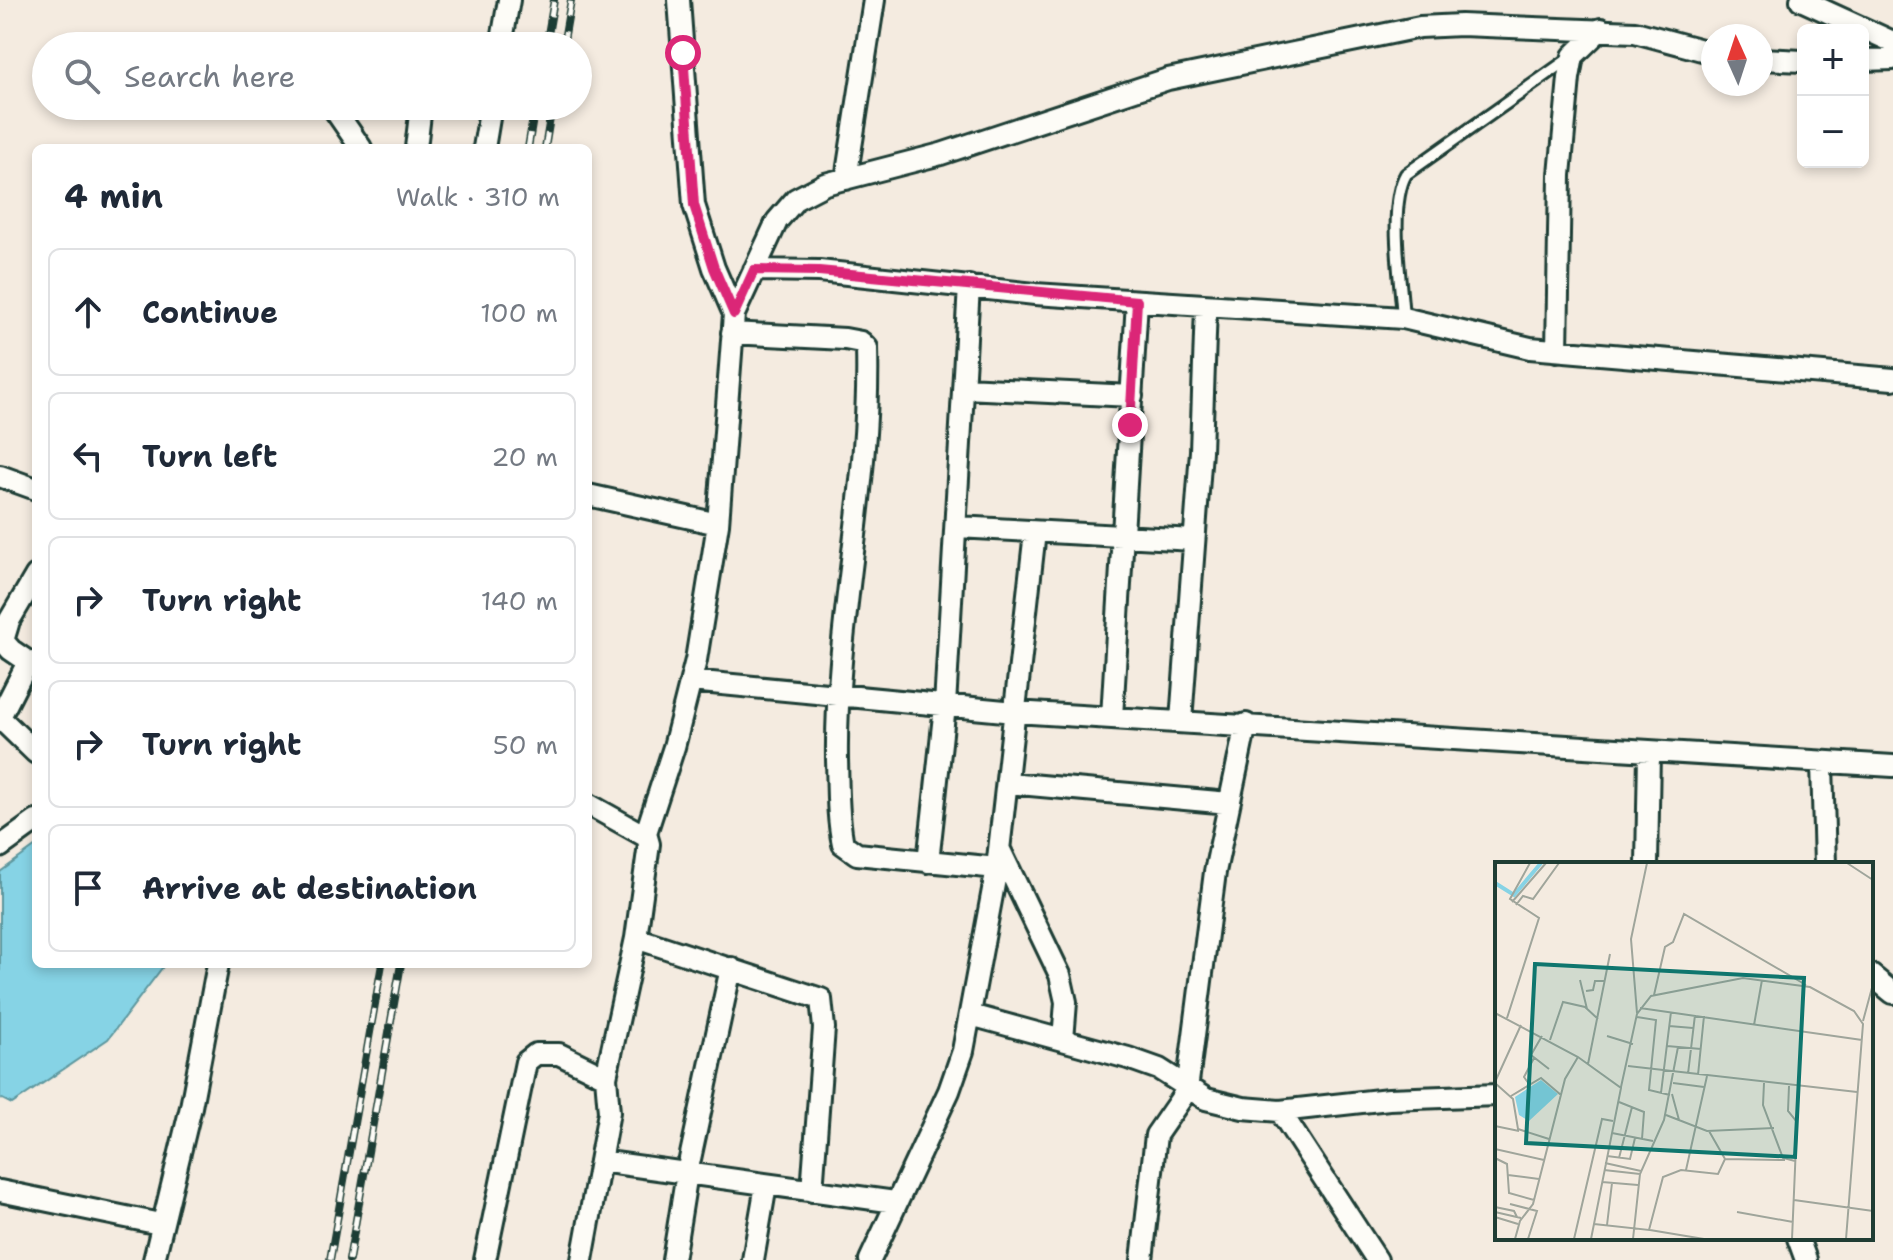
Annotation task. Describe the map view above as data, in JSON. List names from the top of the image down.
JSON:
{
  "north": "top",
  "page": {
    "map_buttons": ["+", "−"],
    "search": "Search here",
    "heading": ["4 min", "Walk · 310 m"],
    "list": [
      ["Continue", "100 m"],
      ["Turn left", "20 m"],
      ["Turn right", "140 m"],
      ["Turn right", "50 m"],
      "Arrive at destination"
    ]
  }
}
